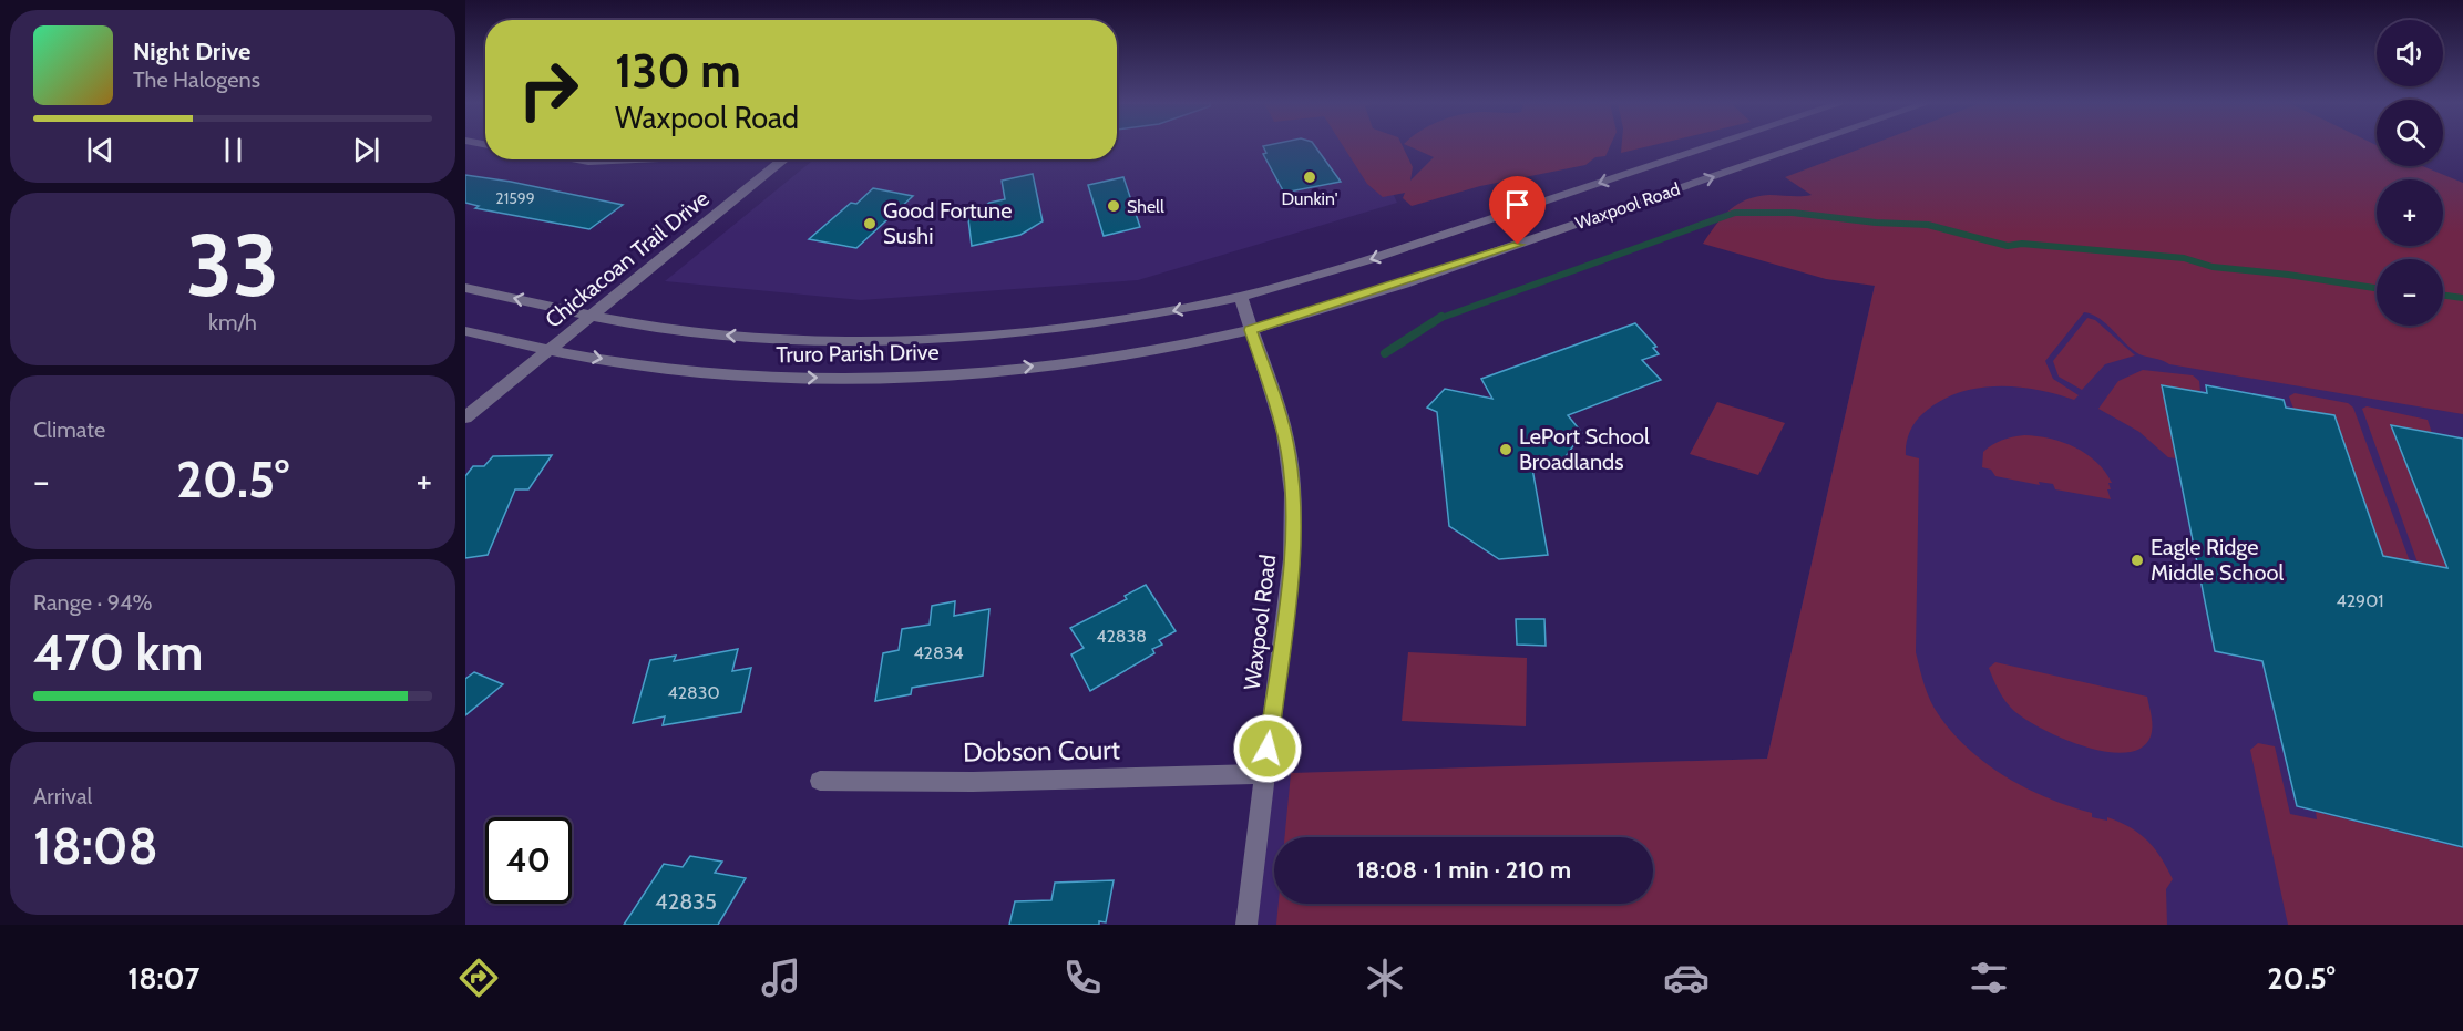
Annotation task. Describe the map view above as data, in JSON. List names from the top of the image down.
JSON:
{
  "streets": {
    "street": [
      "Waxpool Road",
      "Chickacoan Trail Drive",
      "Truro Parish Drive",
      "Dobson Court"
    ]
  },
  "crossings": [
    ["Waxpool Road", "Truro Parish Drive"],
    ["Waxpool Road", "Dobson Court"],
    ["Chickacoan Trail Drive", "Truro Parish Drive"]
  ],
  "places": [
    "Dunkin'",
    "Shell",
    "Good Fortune Sushi",
    "LePort School Broadlands",
    "Eagle Ridge Middle School"
  ],
  "house_numbers": [
    "21599",
    "42901",
    "42838",
    "42834",
    "42830",
    "42835"
  ],
  "page": {
    "map_buttons": ["+", "−"],
    "turn": ["130 m", "Waxpool Road"],
    "song": ["Night Drive", "The Halogens"],
    "tile": [
      ["33", "km/h"],
      "Climate",
      ["Range · 94%", "470 km"],
      ["Arrival", "18:08"]
    ],
    "heat": ["−", "20.5°", "+"],
    "limit": "40",
    "trip": "18:08 · 1 min · 210 m",
    "tabs": ["18:07", "20.5°"]
  }
}
